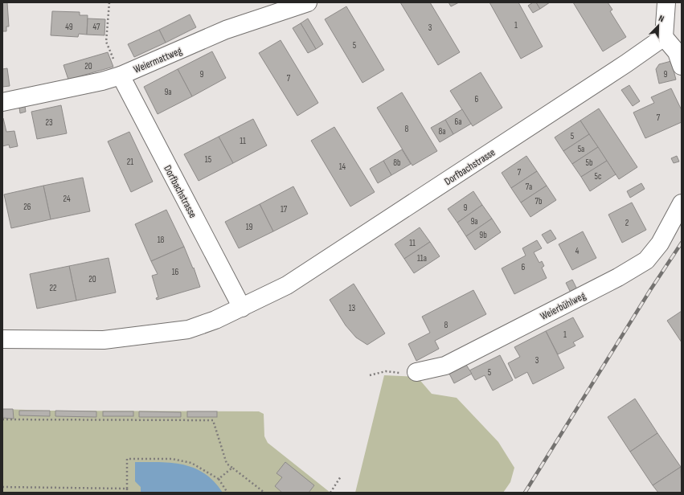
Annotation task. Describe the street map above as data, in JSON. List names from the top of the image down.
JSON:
{
  "streets": {
    "street": ["Weiermattweg", "Dorfbachstrasse", "Weierbühlweg"]
  },
  "crossings": [
    ["Weiermattweg", "Dorfbachstrasse"]
  ],
  "house_numbers": [
    "1",
    "49",
    "47",
    "3",
    "5",
    "20",
    "9",
    "9",
    "7",
    "9a",
    "6",
    "7",
    "6a",
    "23",
    "8",
    "8a",
    "5",
    "11",
    "5a",
    "15",
    "21",
    "8b",
    "5b",
    "14",
    "7",
    "5c",
    "7a",
    "24",
    "7b",
    "26",
    "9",
    "17",
    "9a",
    "2",
    "19",
    "9b",
    "18",
    "11",
    "4",
    "11a",
    "6",
    "16",
    "20",
    "22",
    "13",
    "8",
    "1",
    "3",
    "5"
  ],
  "north": "top right"
}
